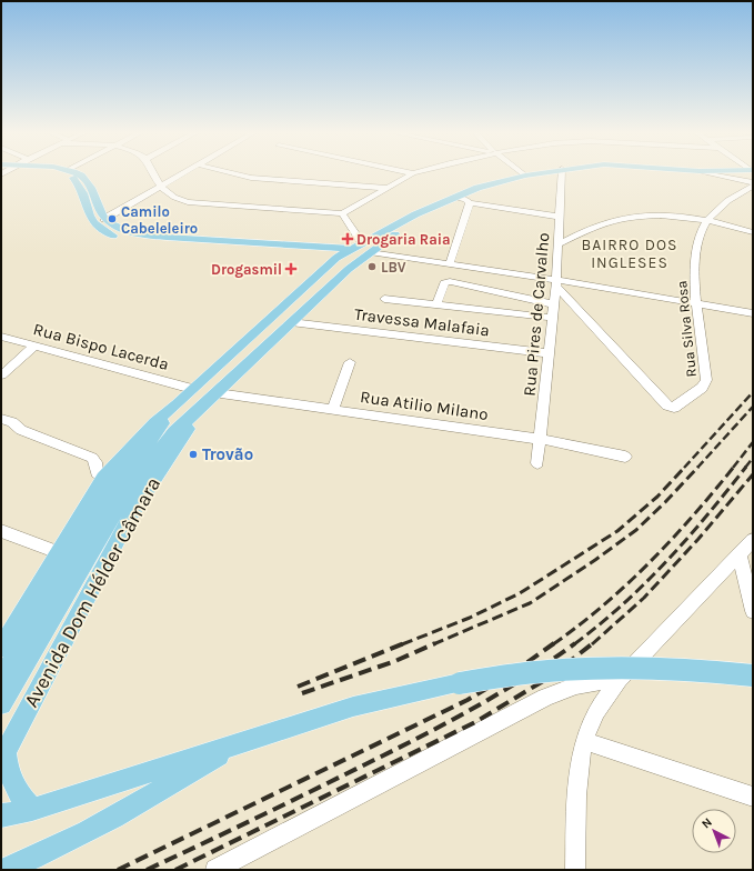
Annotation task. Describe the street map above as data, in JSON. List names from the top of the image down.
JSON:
{
  "streets": {
    "main road": ["Avenida Dom Hélder Câmara"],
    "street": [
      "Rua Pires de Carvalho",
      "Travessa Malafaia",
      "Rua Silva Rosa",
      "Rua Bispo Lacerda",
      "Rua Atilio Milano"
    ]
  },
  "crossings": [
    ["Rua Pires de Carvalho", "Travessa Malafaia"],
    ["Rua Pires de Carvalho", "Rua Silva Rosa"],
    ["Rua Pires de Carvalho", "Rua Atilio Milano"],
    ["Travessa Malafaia", "Avenida Dom Hélder Câmara"],
    ["Rua Bispo Lacerda", "Avenida Dom Hélder Câmara"],
    ["Rua Atilio Milano", "Avenida Dom Hélder Câmara"]
  ],
  "districts": ["BAIRRO DOS INGLESES"],
  "places": {
    "other": ["Camilo Cabeleleiro", "LBV", "Trovão"],
    "health": ["Drogaria Raia", "Drogasmil"]
  },
  "north": "top left"
}
